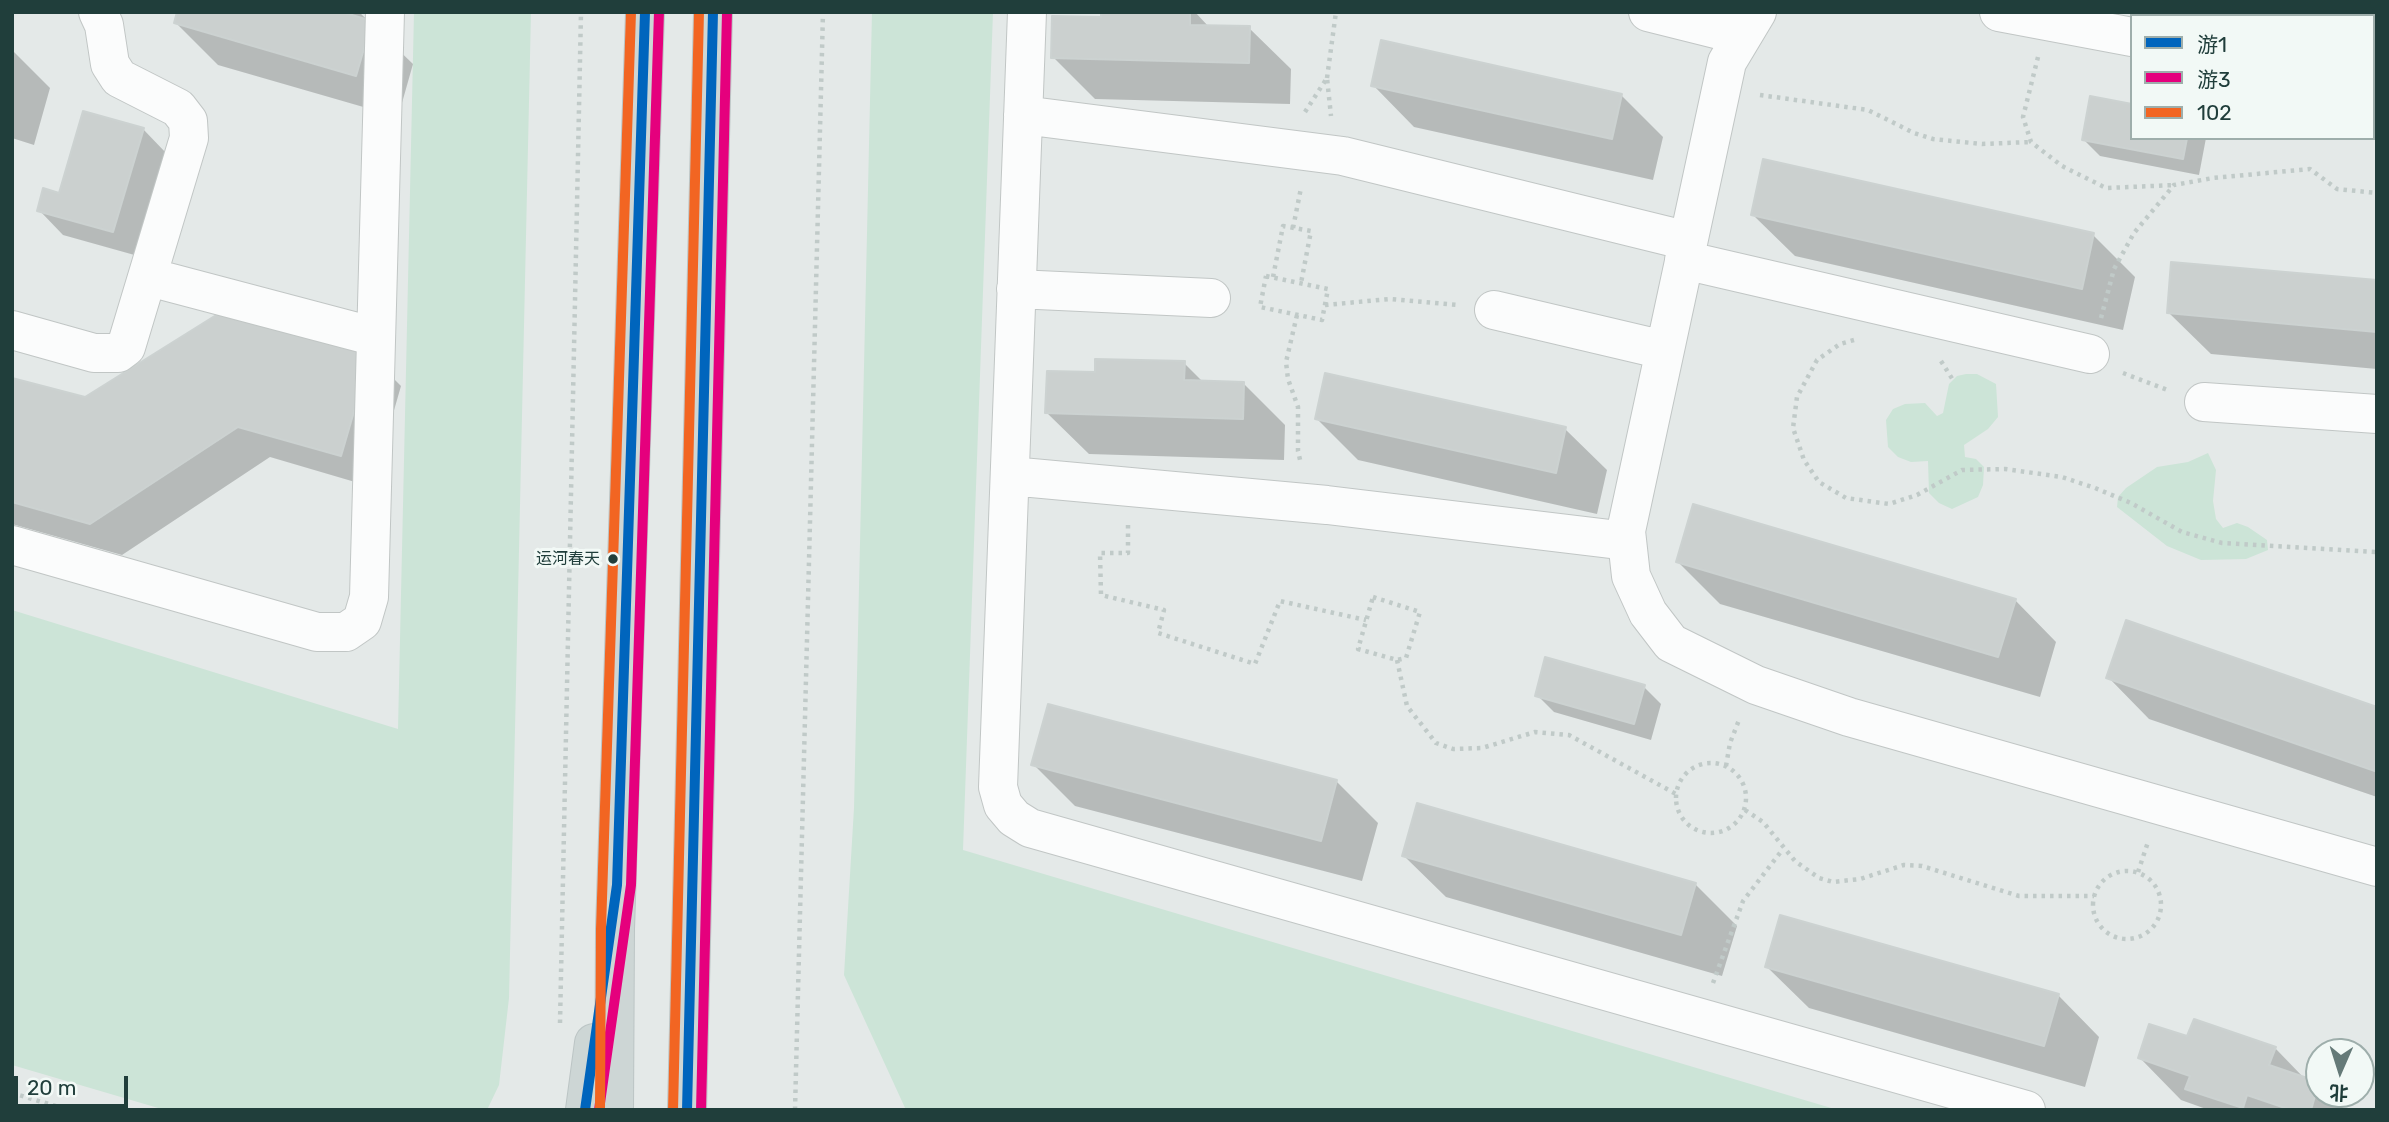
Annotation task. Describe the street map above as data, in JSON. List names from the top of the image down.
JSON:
{
  "places": ["运河春天"],
  "lines": ["transit line 游1", "transit line 游3", "transit line 102"],
  "legend": ["游1", "游3", "102"],
  "scale_bar": "20 m",
  "north": "bottom"
}
